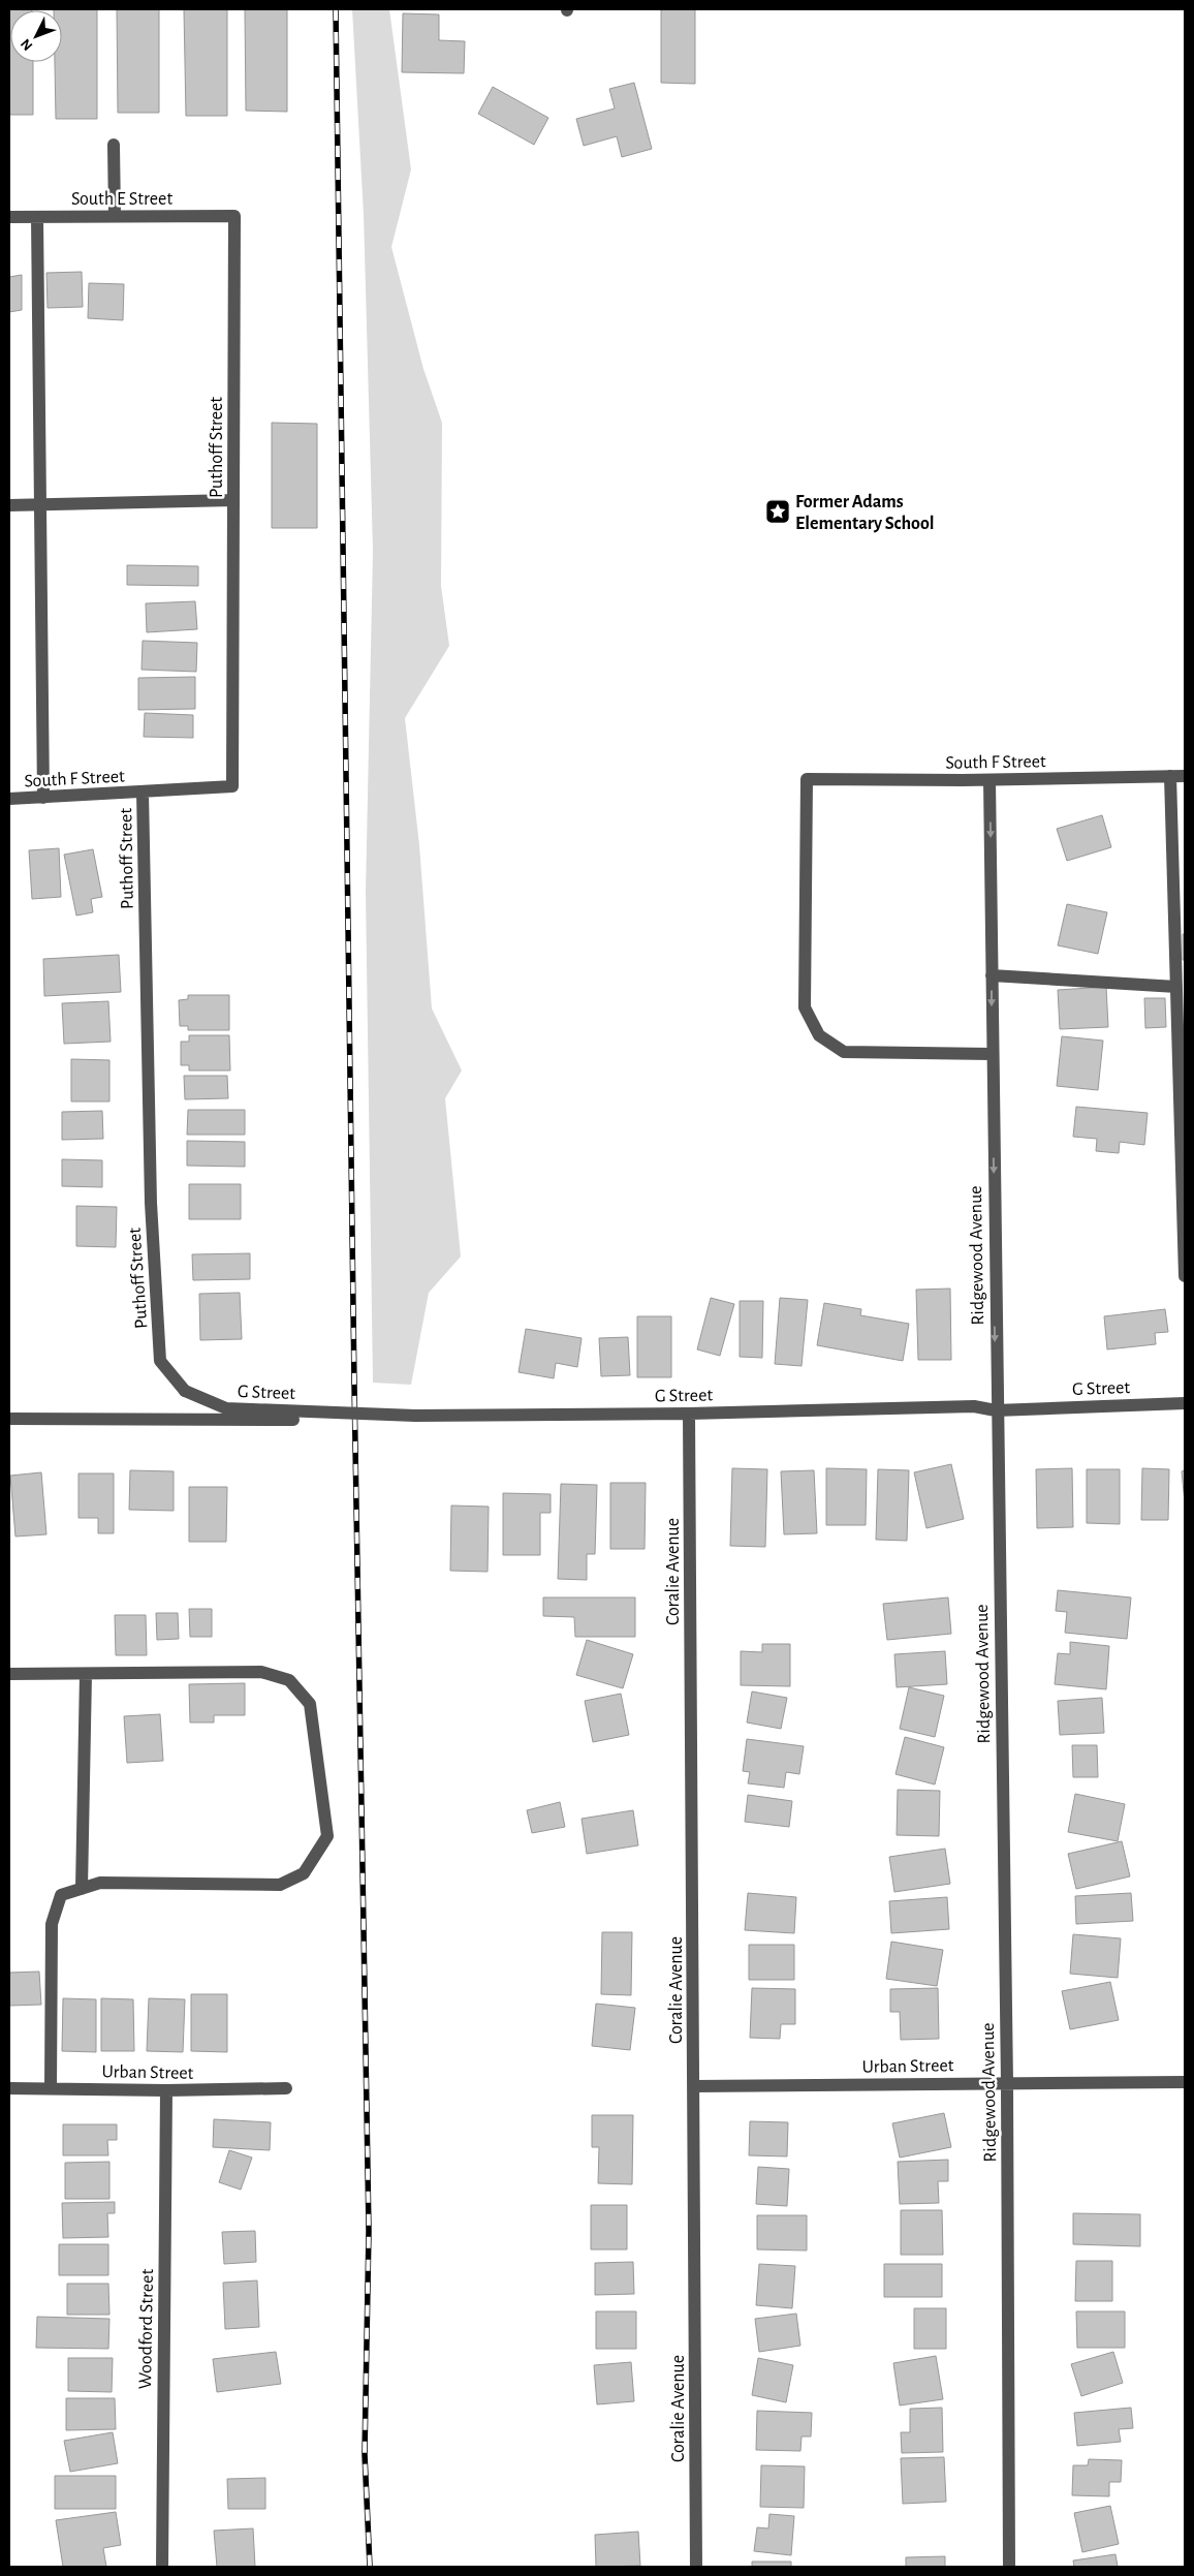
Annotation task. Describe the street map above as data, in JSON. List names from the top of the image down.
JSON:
{
  "streets": {
    "street": [
      "South E Street",
      "Puthoff Street",
      "South F Street",
      "Ridgewood Avenue",
      "G Street",
      "Coralie Avenue",
      "Urban Street",
      "Woodford Street"
    ]
  },
  "crossings": [
    ["South E Street", "Puthoff Street"],
    ["Puthoff Street", "South F Street"],
    ["Puthoff Street", "G Street"],
    ["South F Street", "Ridgewood Avenue"],
    ["Ridgewood Avenue", "G Street"],
    ["Ridgewood Avenue", "Urban Street"],
    ["G Street", "Coralie Avenue"],
    ["Coralie Avenue", "Urban Street"],
    ["Urban Street", "Woodford Street"]
  ],
  "one_way": ["Ridgewood Avenue"],
  "places": {
    "place": ["Former Adams Elementary School"]
  },
  "north": "bottom left"
}
